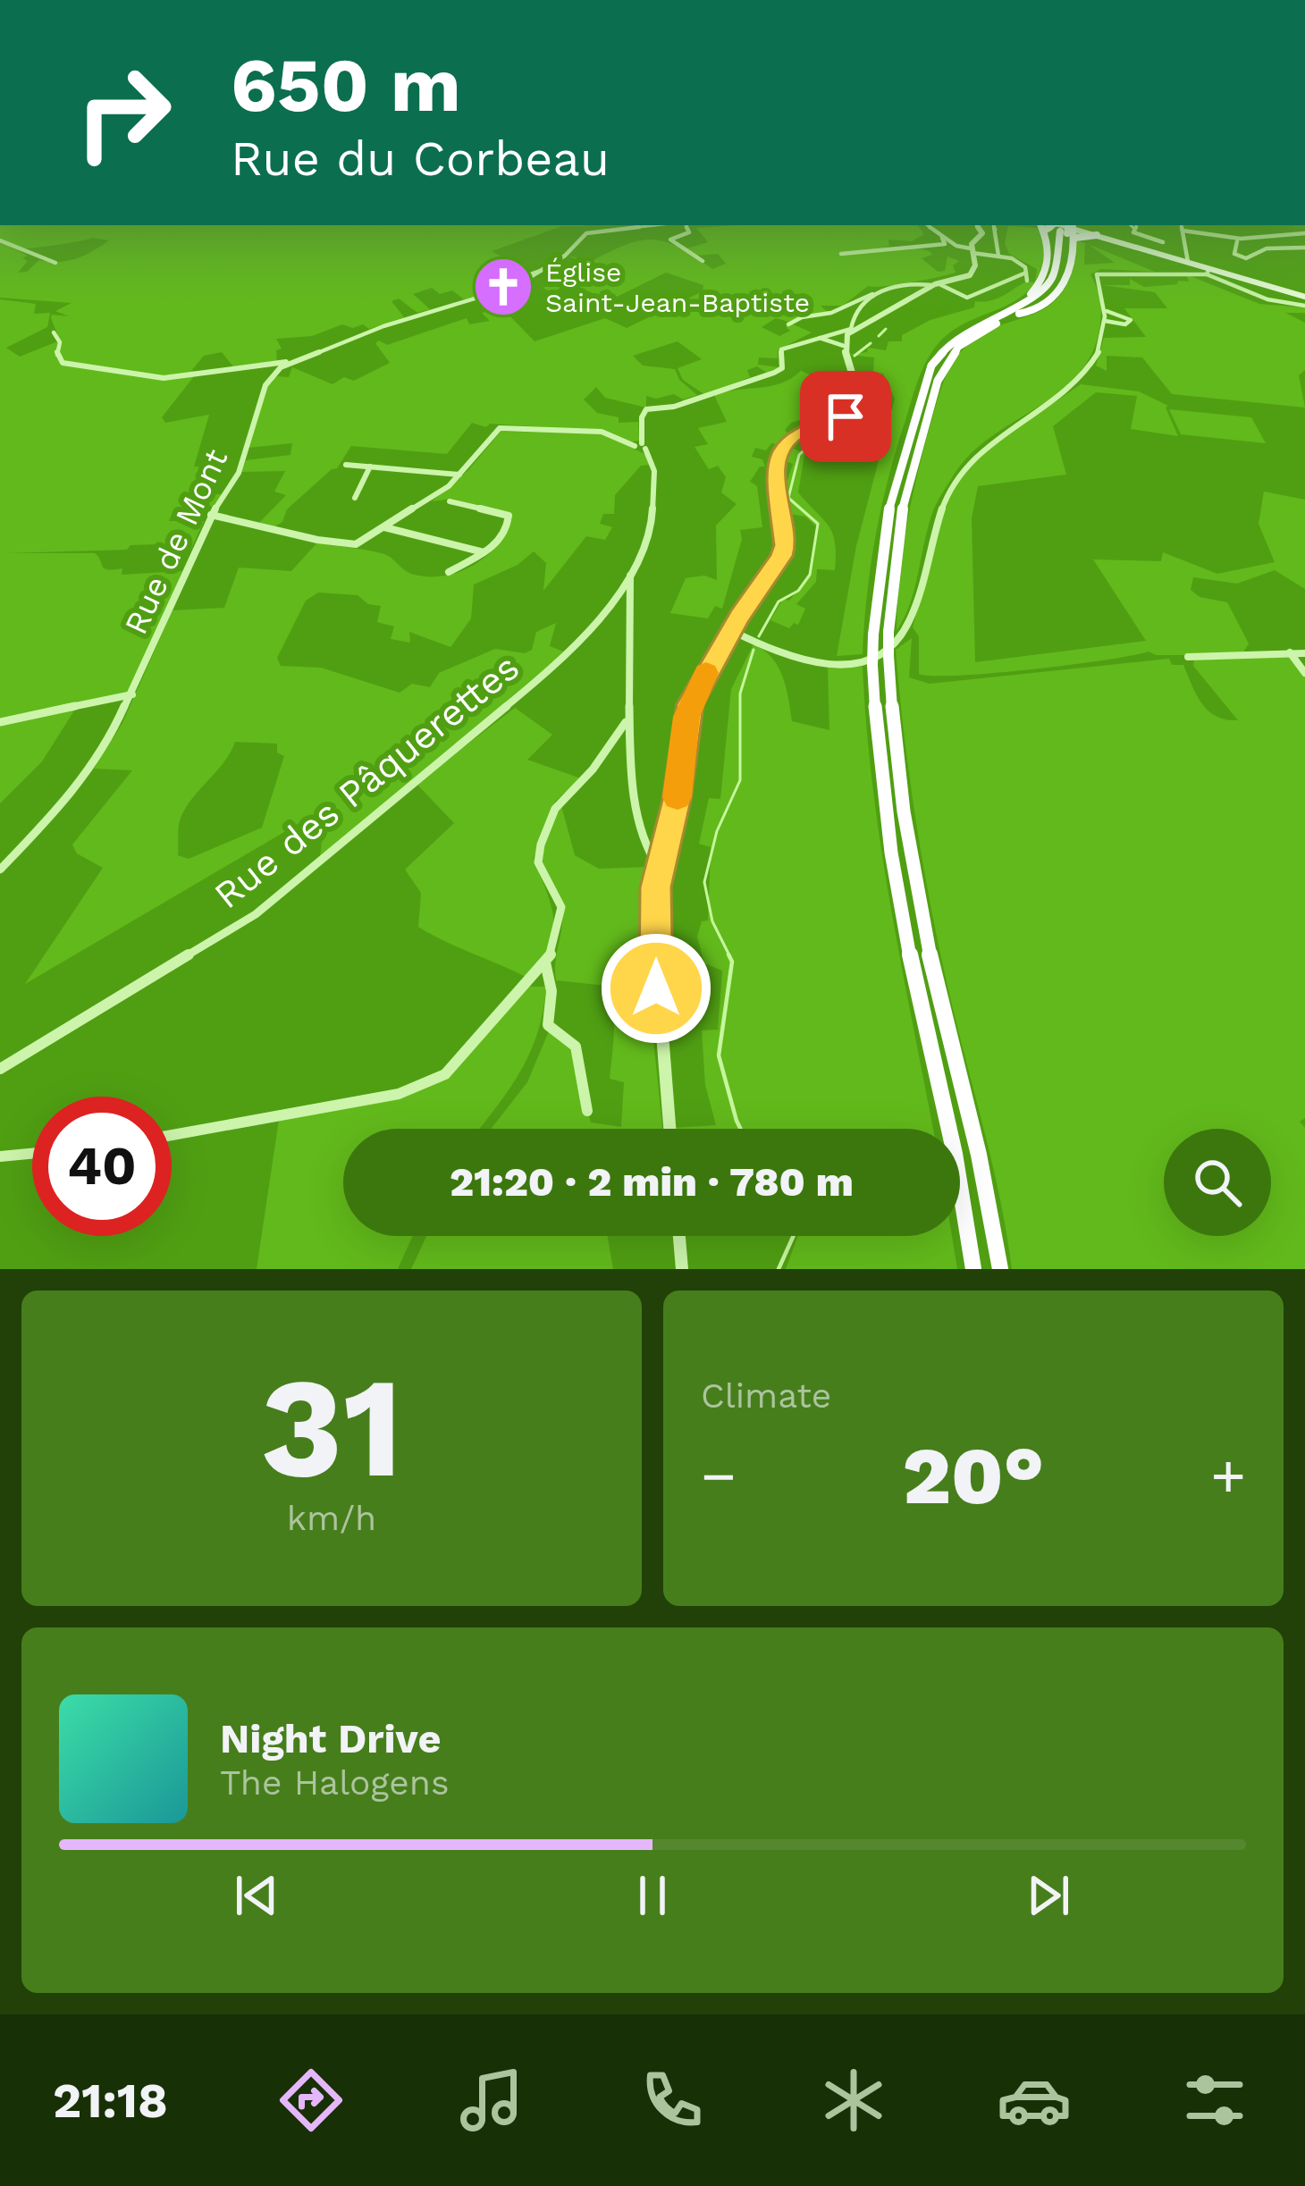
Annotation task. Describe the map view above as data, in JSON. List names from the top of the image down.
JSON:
{
  "streets": {
    "street": ["Rue de Mont", "Rue des Pâquerettes"]
  },
  "places": {
    "church": ["Église Saint-Jean-Baptiste"]
  },
  "page": {
    "turn": ["650 m", "Rue du Corbeau"],
    "limit": "40",
    "trip": "21:20 · 2 min · 780 m",
    "tile": [
      ["31", "km/h"],
      "Climate"
    ],
    "heat": ["−", "20°", "+"],
    "song": ["Night Drive", "The Halogens"],
    "tabs": "21:18"
  }
}
